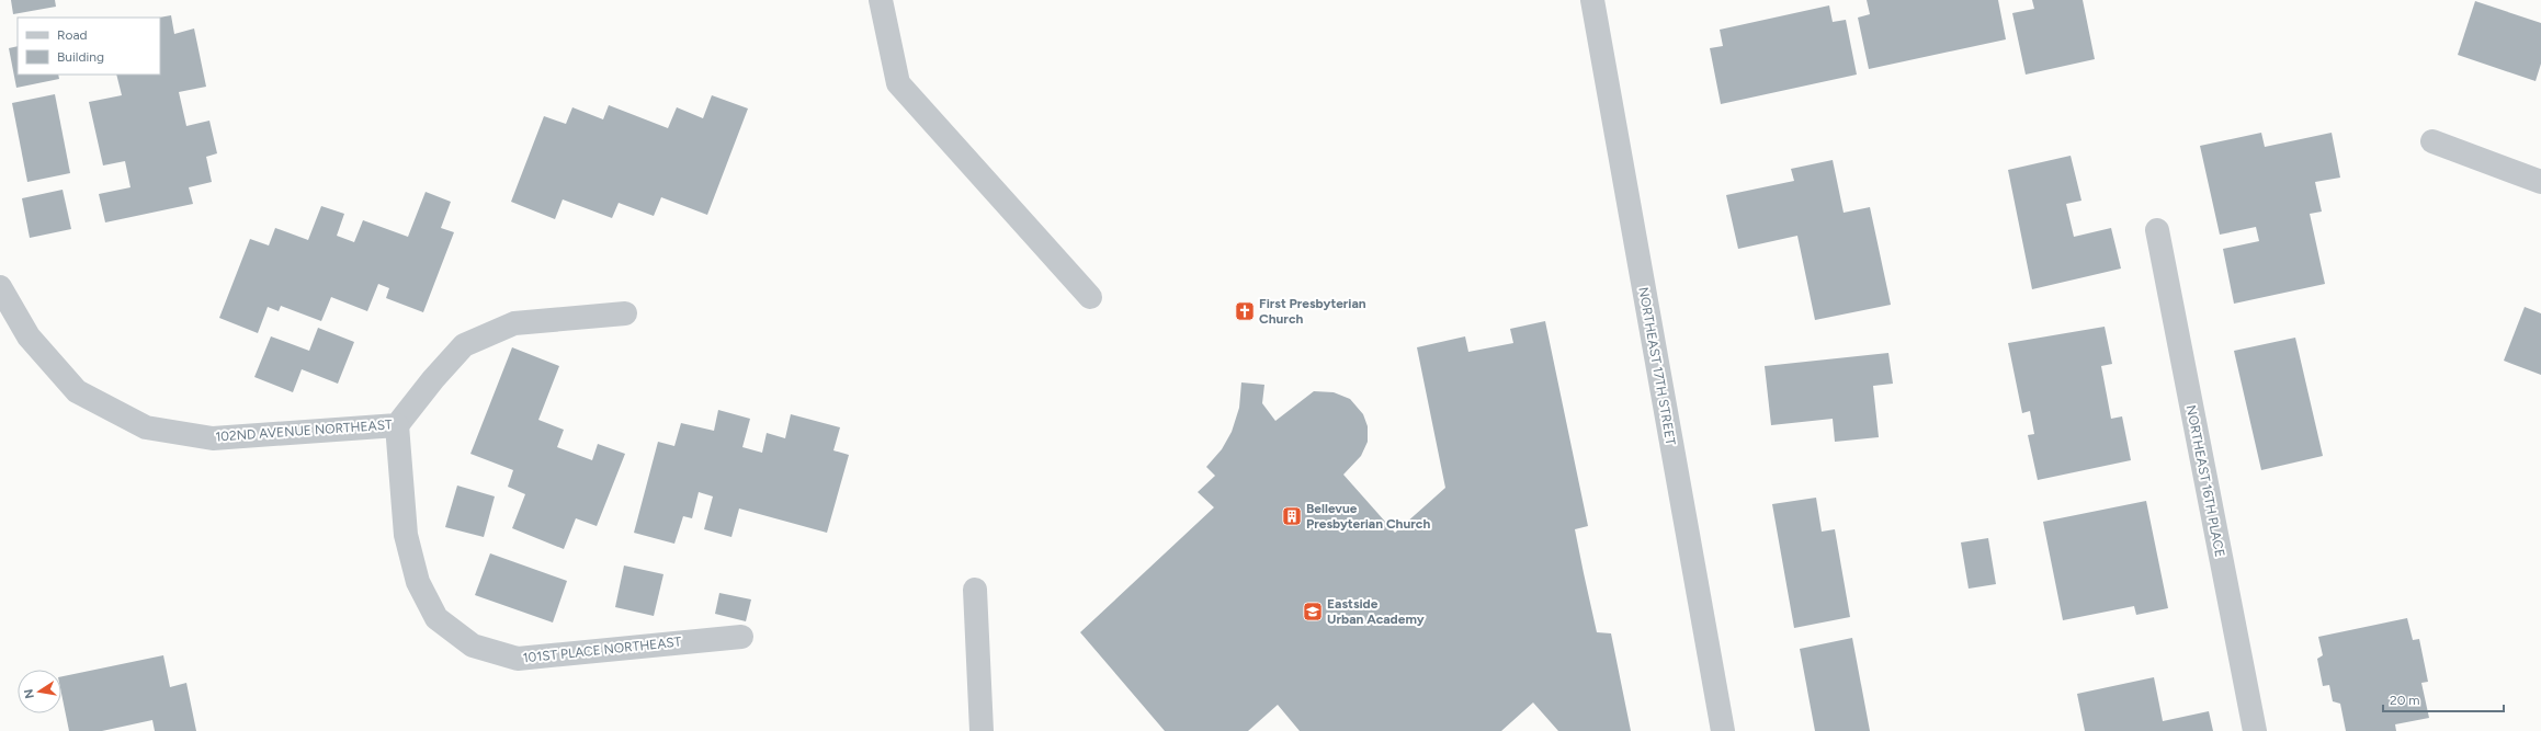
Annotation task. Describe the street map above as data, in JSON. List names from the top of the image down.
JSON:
{
  "streets": {
    "street": [
      "NORTHEAST 17TH STREET",
      "102ND AVENUE NORTHEAST",
      "NORTHEAST 16TH PLACE",
      "101ST PLACE NORTHEAST"
    ]
  },
  "crossings": [
    ["102ND AVENUE NORTHEAST", "101ST PLACE NORTHEAST"]
  ],
  "places": {
    "church": ["First Presbyterian Church"],
    "building": ["Bellevue Presbyterian Church"],
    "school or university": ["Eastside Urban Academy"]
  },
  "legend": ["Road", "Building"],
  "scale_bar": "20 m",
  "north": "left"
}
